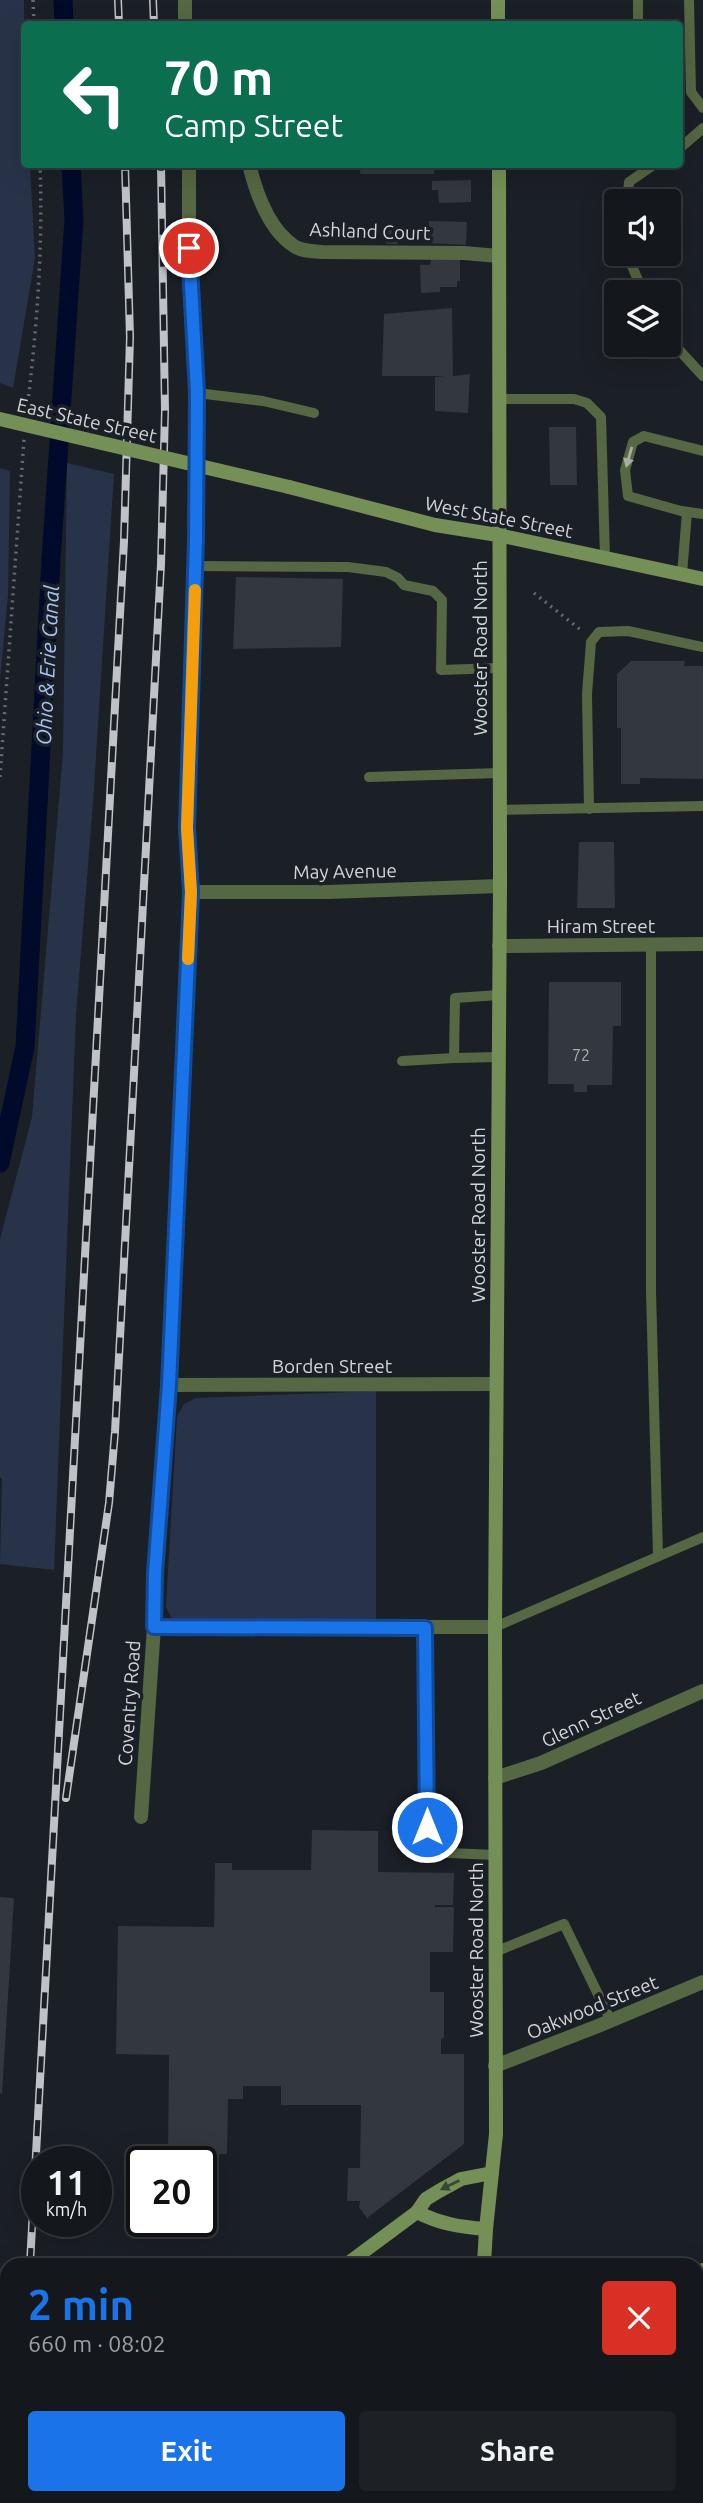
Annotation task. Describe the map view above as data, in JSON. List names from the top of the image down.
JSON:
{
  "streets": {
    "main road": ["East State Street", "West State Street", "Wooster Road North"],
    "street": [
      "Ashland Court",
      "May Avenue",
      "Hiram Street",
      "Borden Street",
      "Coventry Road",
      "Glenn Street",
      "Oakwood Street"
    ]
  },
  "crossings": [
    ["Ashland Court", "Wooster Road North"],
    ["East State Street", "West State Street"],
    ["West State Street", "Wooster Road North"],
    ["Wooster Road North", "May Avenue"],
    ["Wooster Road North", "Hiram Street"],
    ["Wooster Road North", "Borden Street"],
    ["Wooster Road North", "Glenn Street"],
    ["Wooster Road North", "Oakwood Street"],
    ["May Avenue", "Coventry Road"],
    ["Borden Street", "Coventry Road"]
  ],
  "water": ["Ohio & Erie Canal"],
  "house_numbers": ["72"],
  "page": {
    "turn": ["70 m", "Camp Street"],
    "speed": "11 km/h",
    "limit": "20",
    "heading": ["2 min", "660 m · 08:02"],
    "buttons": ["Exit", "Share"]
  }
}
